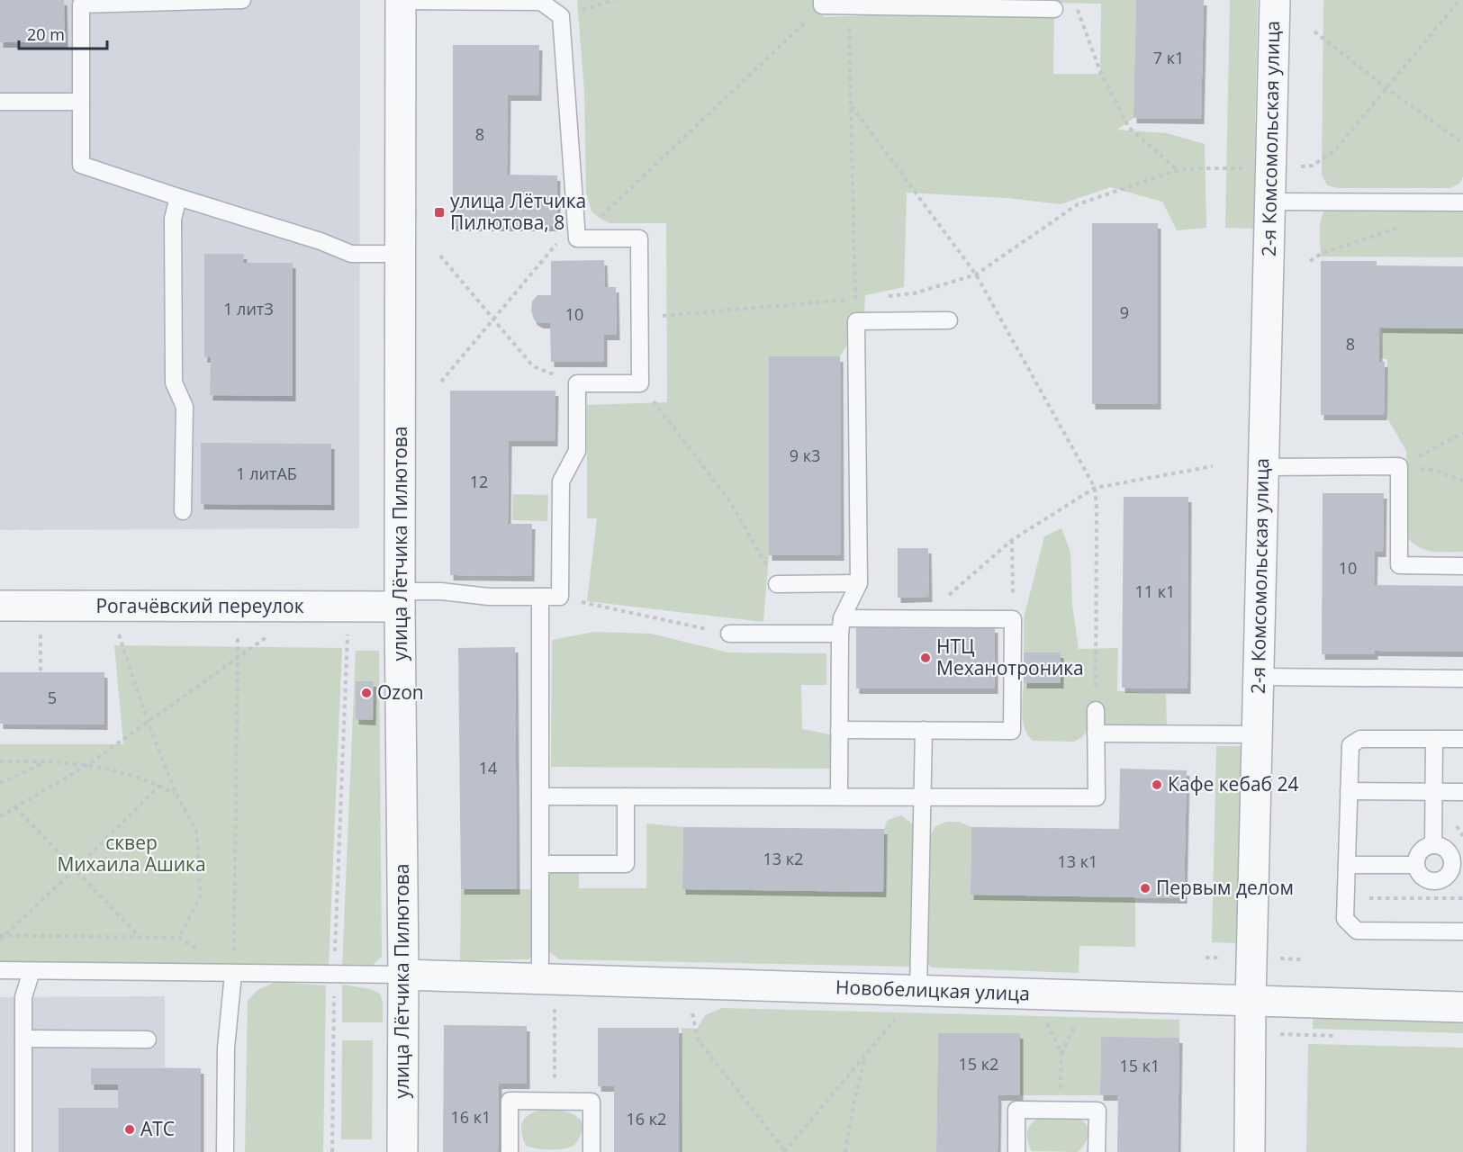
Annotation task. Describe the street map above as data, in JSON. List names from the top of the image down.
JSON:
{
  "streets": {
    "street": [
      "2-я Комсомольская улица",
      "улица Лётчика Пилютова",
      "Рогачёвский переулок",
      "Новобелицкая улица"
    ]
  },
  "crossings": [
    ["2-я Комсомольская улица", "Новобелицкая улица"],
    ["улица Лётчика Пилютова", "Рогачёвский переулок"],
    ["улица Лётчика Пилютова", "Новобелицкая улица"]
  ],
  "parks": ["сквер Михаила Ашика"],
  "places": {
    "transit": ["улица Лётчика Пилютова, 8"],
    "other": [
      "НТЦ Механотроника",
      "Ozon",
      "Кафе кебаб 24",
      "Первым делом",
      "АТС"
    ]
  },
  "house_numbers": [
    "7 к1",
    "8",
    "1 литЗ",
    "9",
    "10",
    "8",
    "9 к3",
    "1 литАБ",
    "12",
    "10",
    "11 к1",
    "5",
    "14",
    "13 к2",
    "13 к1",
    "15 к2",
    "15 к1",
    "16 к1",
    "16 к2"
  ],
  "scale_bar": "20 m"
}
